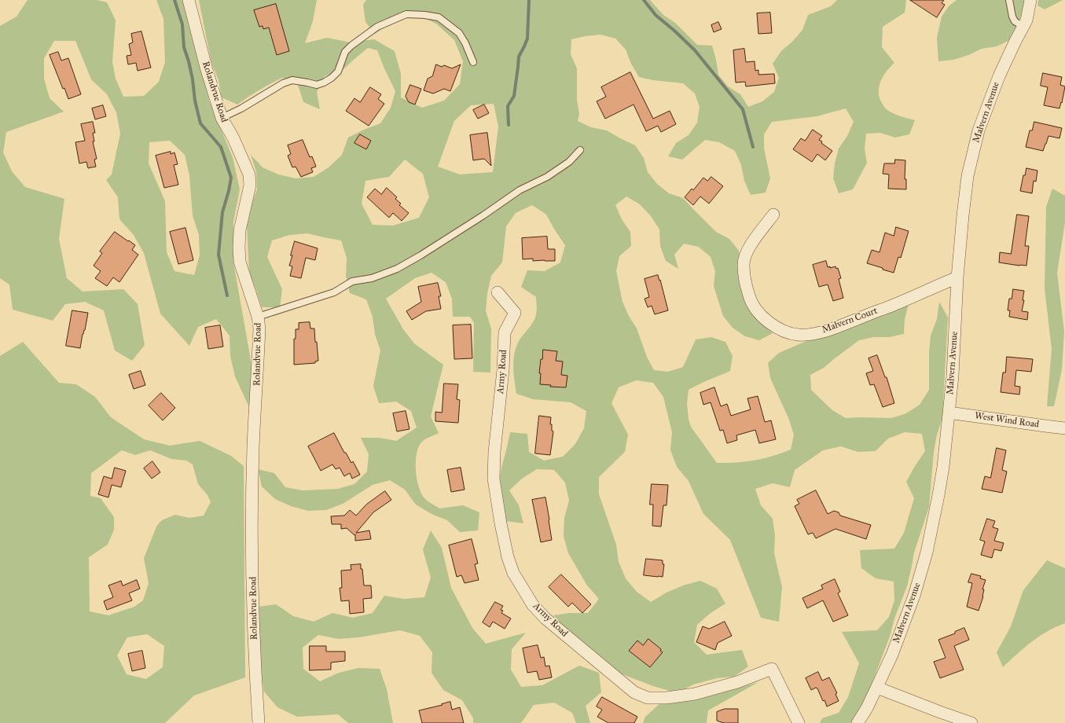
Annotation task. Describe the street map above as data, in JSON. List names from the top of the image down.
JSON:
{
  "streets": {
    "street": [
      "Rolandvue Road",
      "Malvern Avenue",
      "Malvern Court",
      "Army Road",
      "West Wind Road"
    ]
  },
  "crossings": [
    ["Malvern Avenue", "Malvern Court"],
    ["Malvern Avenue", "West Wind Road"]
  ]
}
